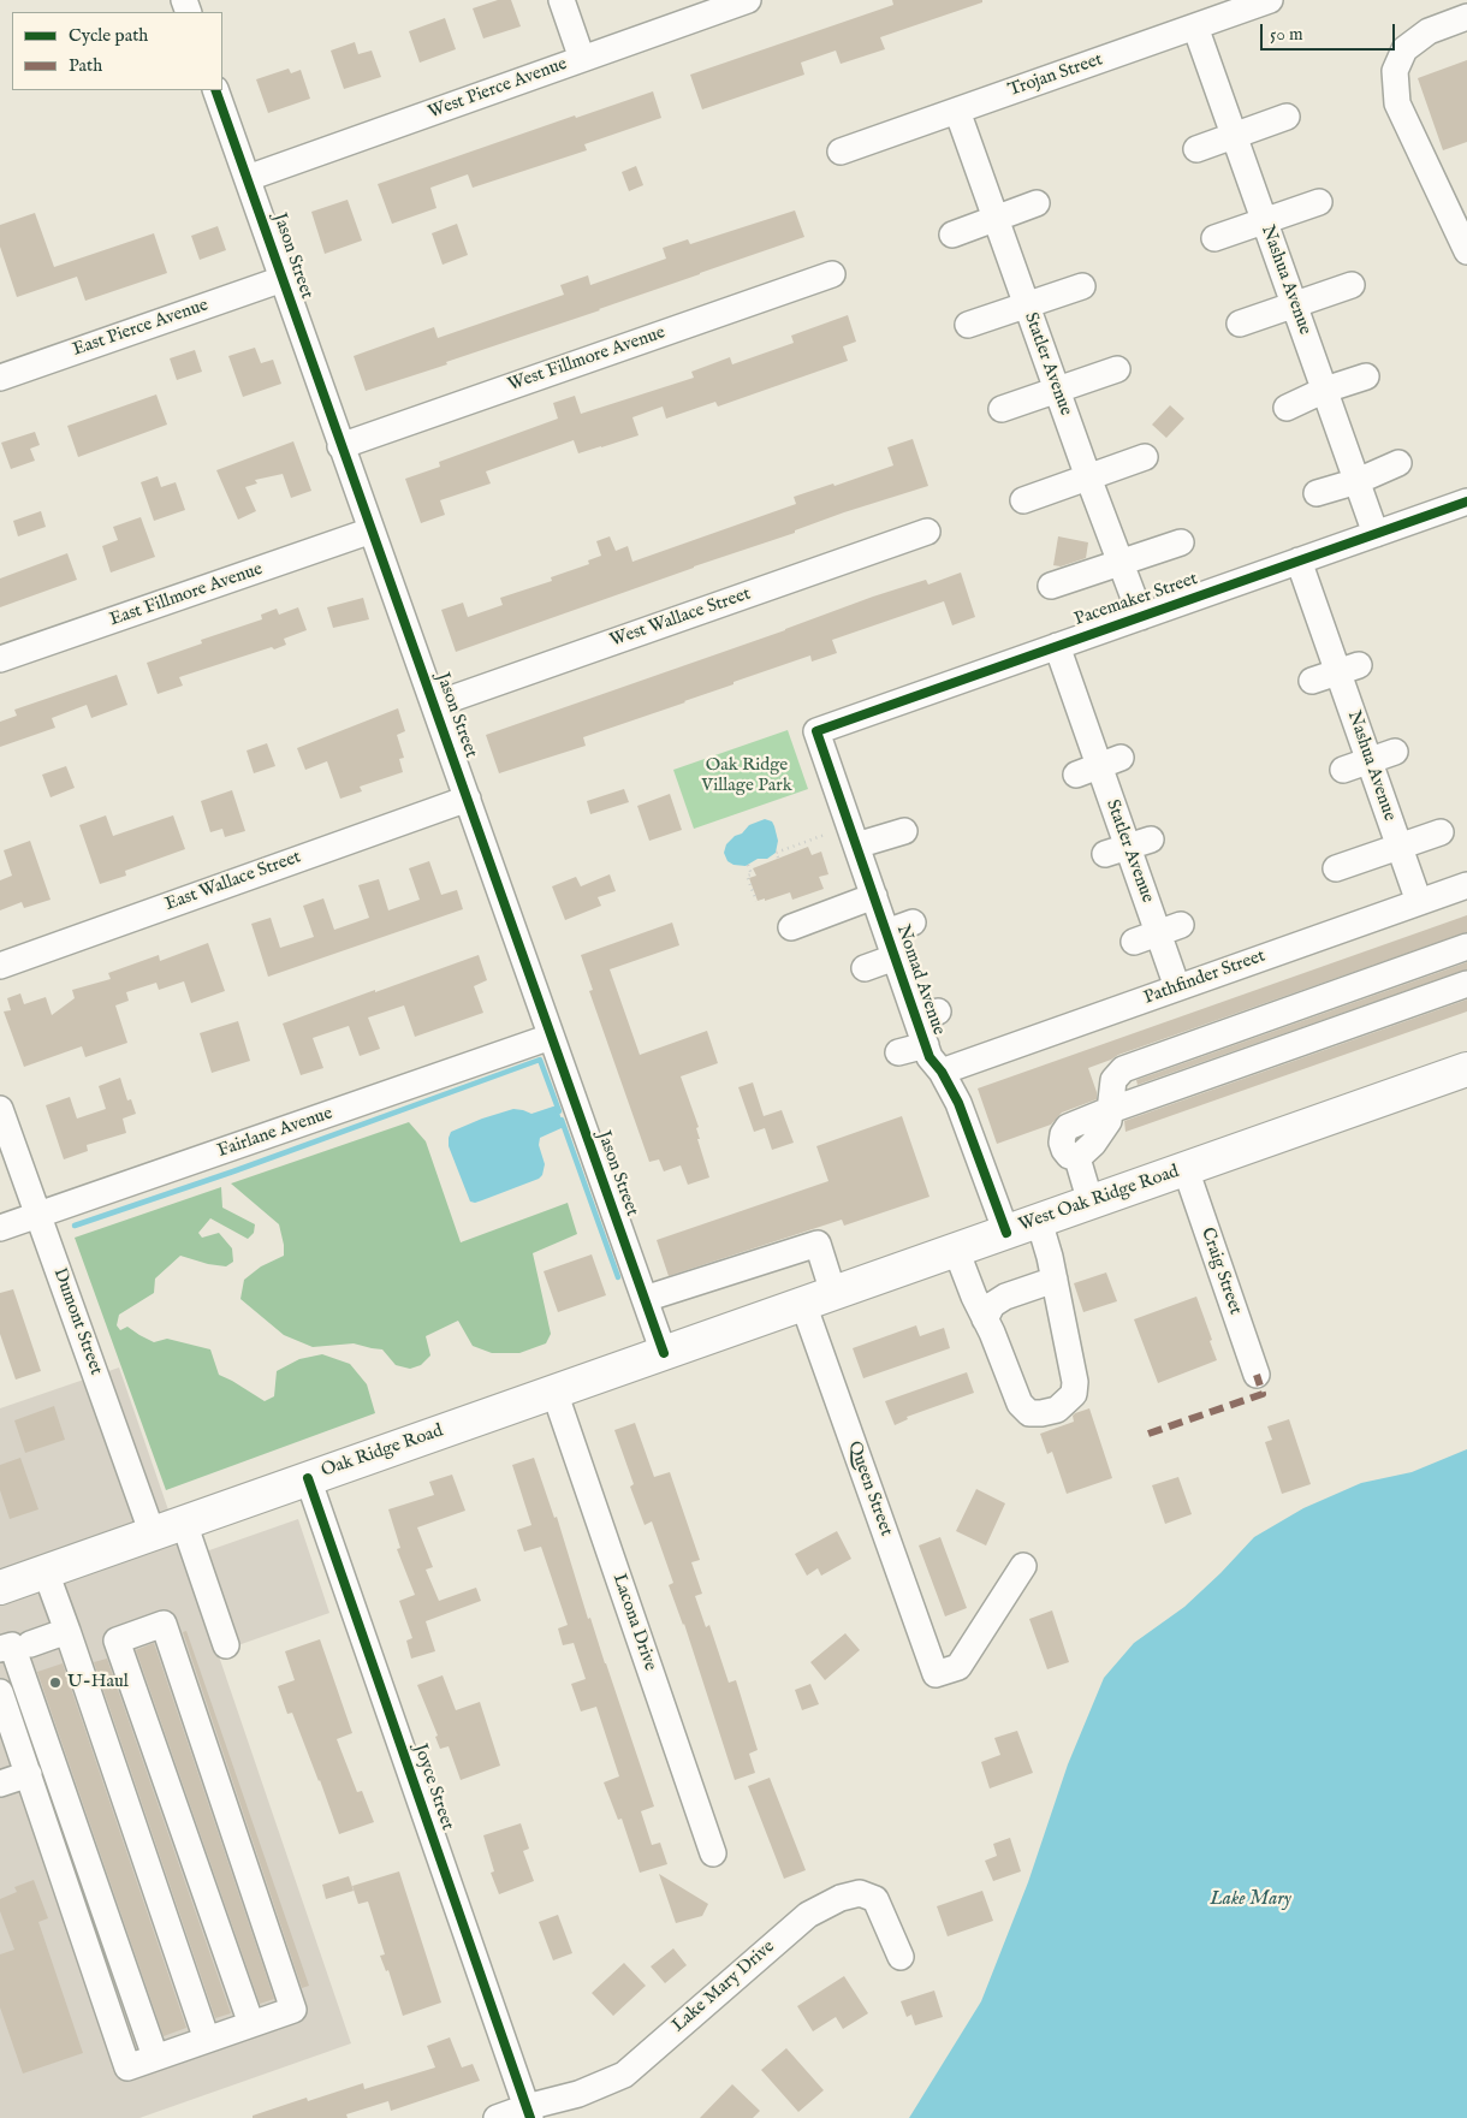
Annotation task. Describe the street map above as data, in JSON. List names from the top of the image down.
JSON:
{
  "streets": {
    "main road": ["West Oak Ridge Road", "Oak Ridge Road"],
    "street": [
      "Trojan Street",
      "West Pierce Avenue",
      "Jason Street",
      "Nashua Avenue",
      "East Pierce Avenue",
      "West Fillmore Avenue",
      "Statler Avenue",
      "East Fillmore Avenue",
      "Pacemaker Street",
      "West Wallace Street",
      "East Wallace Street",
      "Pathfinder Street",
      "Nomad Avenue",
      "Fairlane Avenue",
      "Craig Street",
      "Dumont Street",
      "Queen Street",
      "Lacona Drive",
      "Joyce Street",
      "Lake Mary Drive"
    ]
  },
  "crossings": [
    ["Trojan Street", "Nashua Avenue"],
    ["Trojan Street", "Statler Avenue"],
    ["West Pierce Avenue", "Jason Street"],
    ["Jason Street", "East Pierce Avenue"],
    ["Jason Street", "West Fillmore Avenue"],
    ["Jason Street", "East Fillmore Avenue"],
    ["Jason Street", "West Wallace Street"],
    ["Jason Street", "East Wallace Street"],
    ["Jason Street", "Fairlane Avenue"],
    ["Jason Street", "West Oak Ridge Road"],
    ["Jason Street", "Oak Ridge Road"],
    ["Nashua Avenue", "Pacemaker Street"],
    ["Nashua Avenue", "Pathfinder Street"],
    ["Statler Avenue", "Pacemaker Street"],
    ["Statler Avenue", "Pathfinder Street"],
    ["Pacemaker Street", "Nomad Avenue"],
    ["Pathfinder Street", "Nomad Avenue"],
    ["Nomad Avenue", "West Oak Ridge Road"],
    ["Fairlane Avenue", "Dumont Street"],
    ["West Oak Ridge Road", "Craig Street"],
    ["West Oak Ridge Road", "Oak Ridge Road"],
    ["West Oak Ridge Road", "Queen Street"],
    ["Dumont Street", "Oak Ridge Road"],
    ["Oak Ridge Road", "Lacona Drive"],
    ["Oak Ridge Road", "Joyce Street"],
    ["Joyce Street", "Lake Mary Drive"]
  ],
  "water": ["Lake Mary"],
  "parks": ["Oak Ridge Village Park"],
  "places": ["U-Haul"],
  "legend": ["Cycle path", "Path"],
  "scale_bar": "50 m"
}
